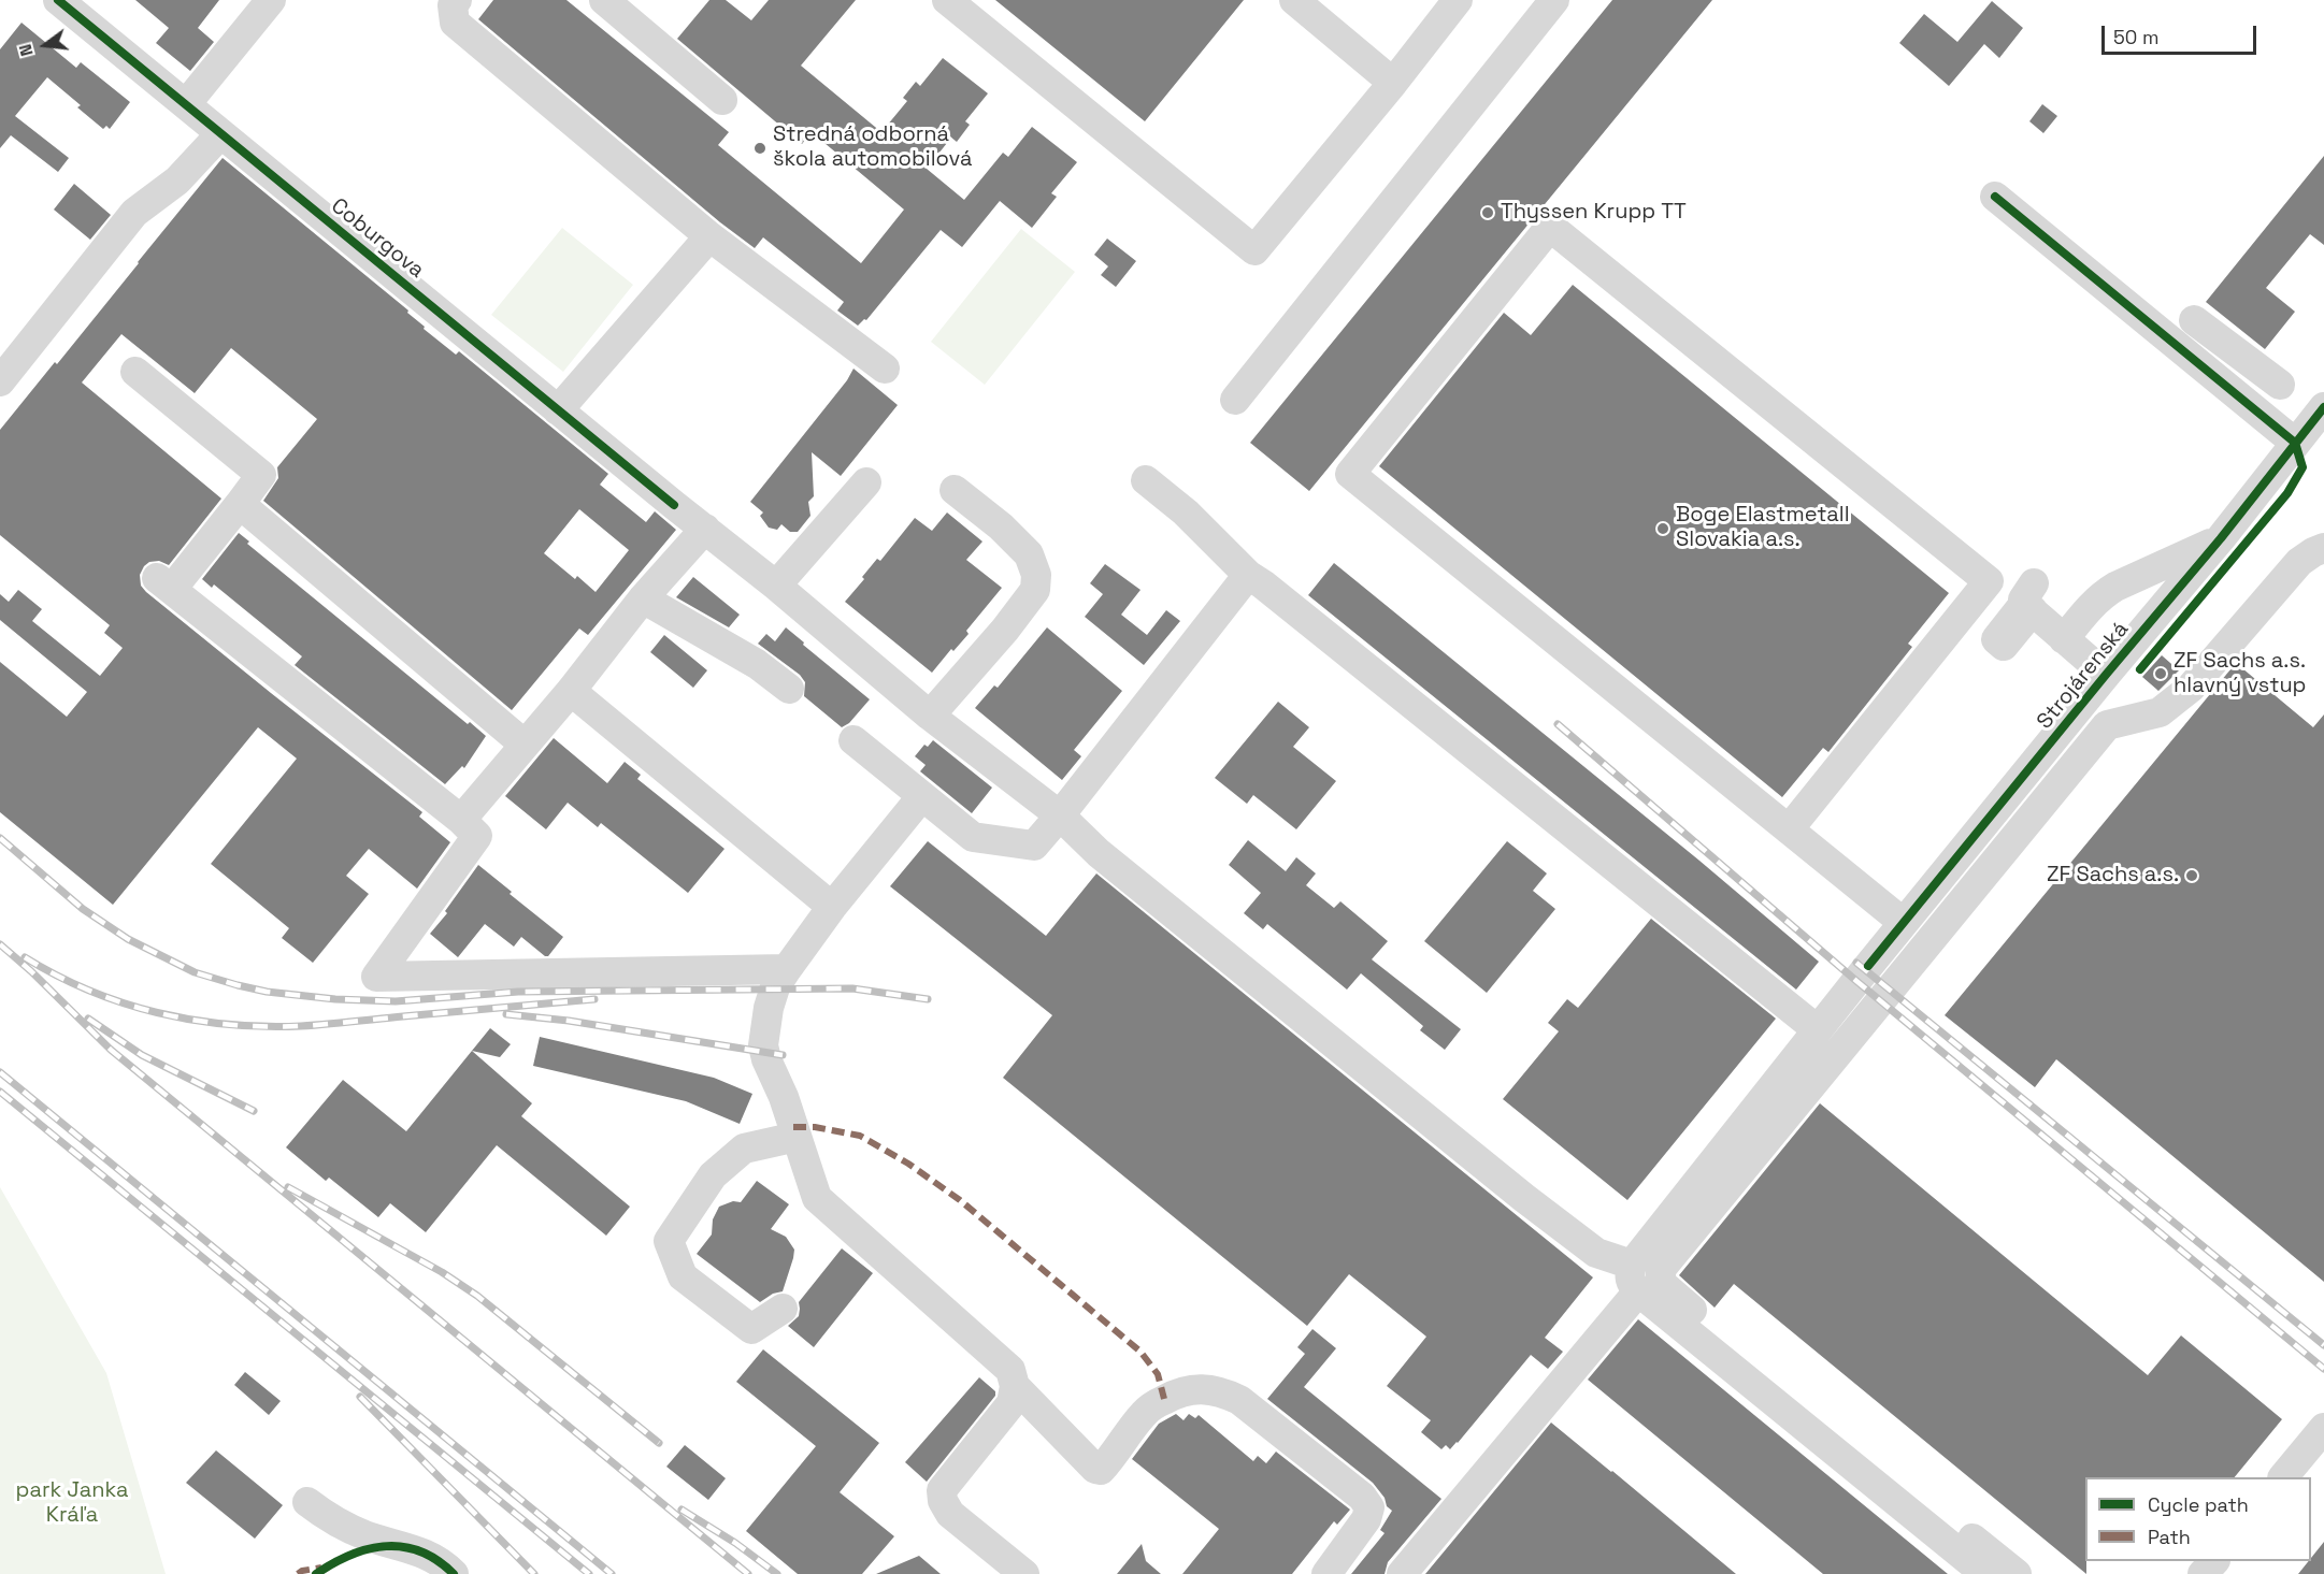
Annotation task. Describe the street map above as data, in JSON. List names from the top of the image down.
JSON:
{
  "streets": {
    "street": ["Coburgova", "Strojárenská"]
  },
  "crossings": [
    ["Coburgova", "Strojárenská"]
  ],
  "parks": ["park Janka Kráľa"],
  "places": [
    "Stredná odborná škola automobilová",
    "Thyssen Krupp TT",
    "Boge Elastmetall Slovakia a.s.",
    "ZF Sachs a.s. hlavný vstup",
    "ZF Sachs a.s."
  ],
  "legend": ["Cycle path", "Path"],
  "scale_bar": "50 m",
  "north": "left"
}
